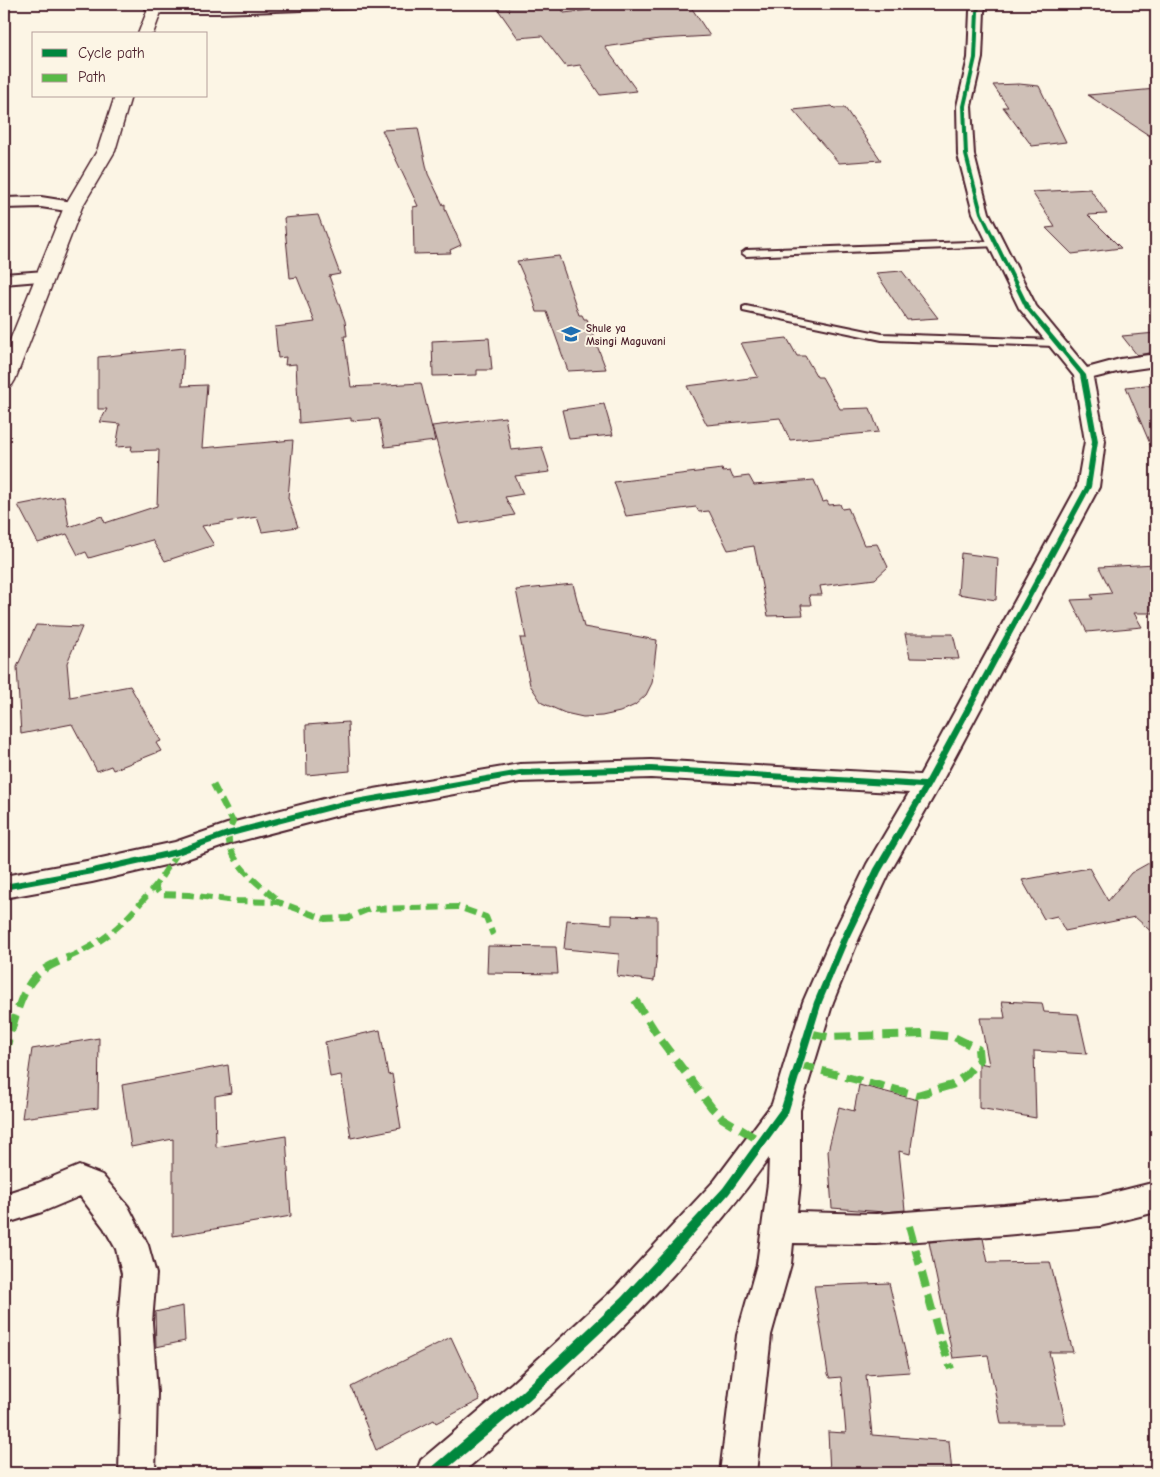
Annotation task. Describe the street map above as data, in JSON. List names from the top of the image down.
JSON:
{
  "places": {
    "school or university": ["Shule ya Msingi Maguvani"]
  },
  "legend": ["Cycle path", "Path"]
}
